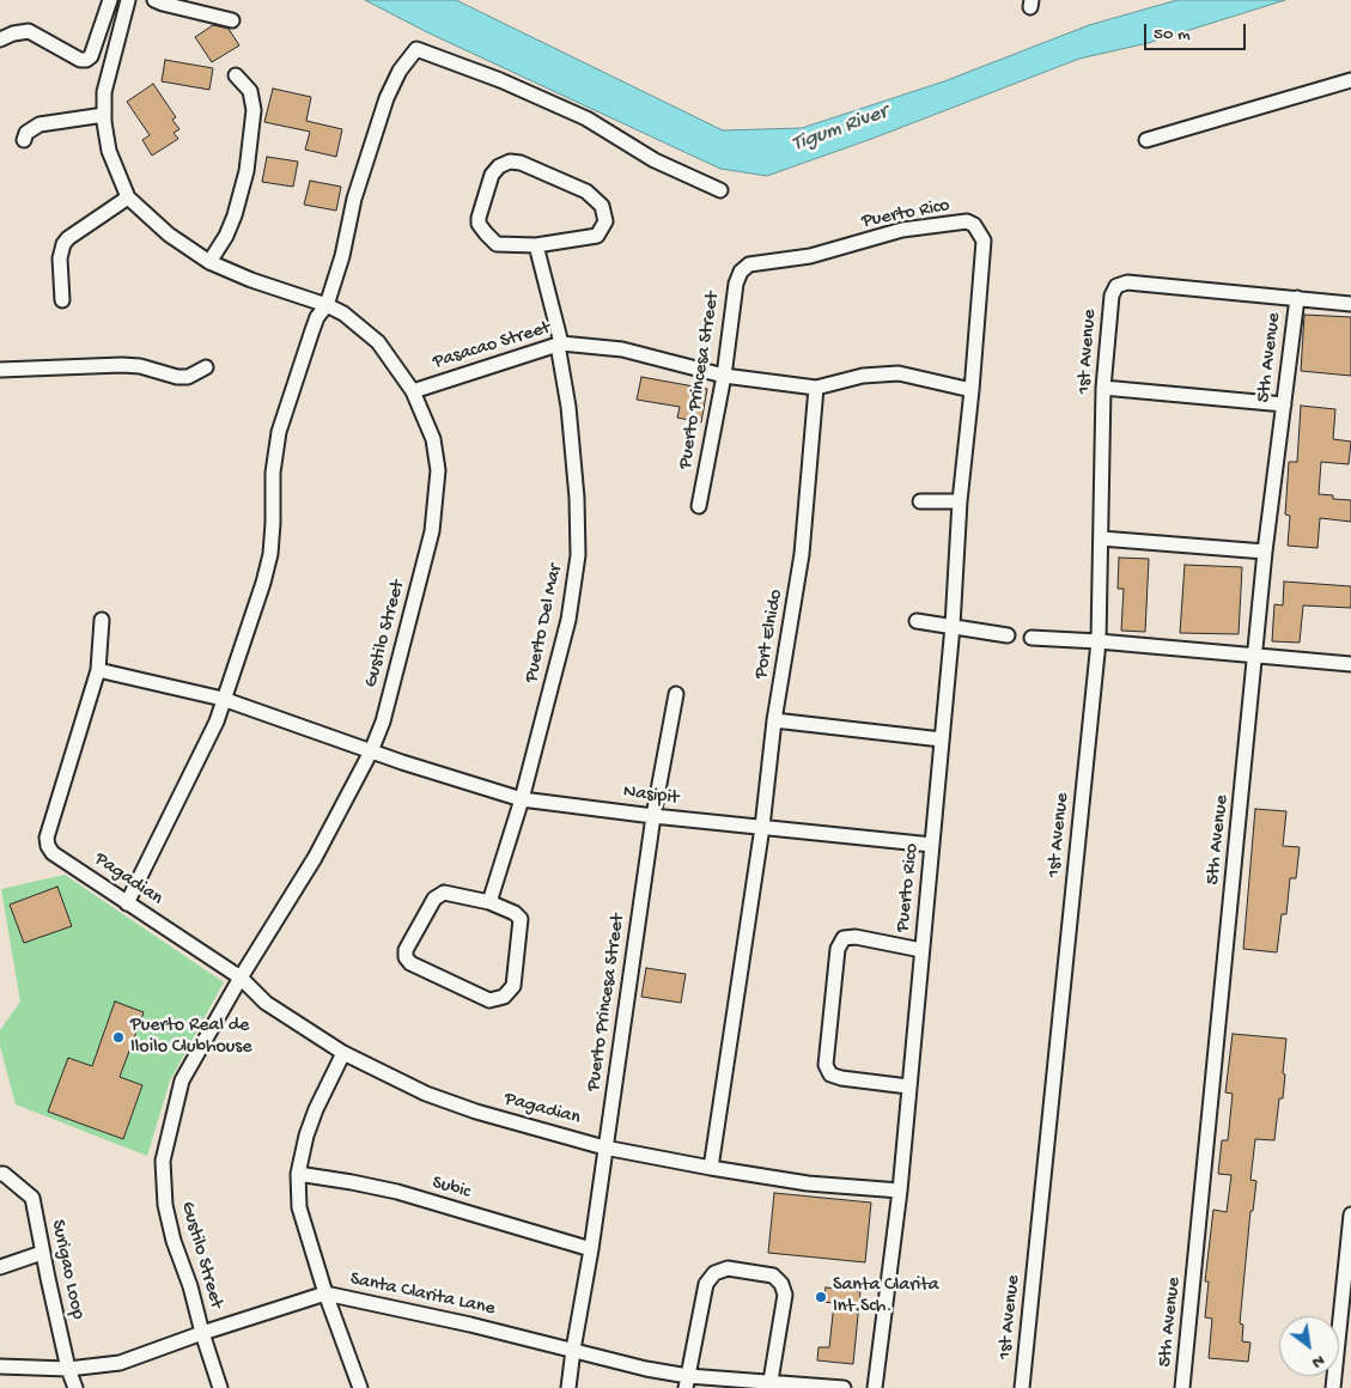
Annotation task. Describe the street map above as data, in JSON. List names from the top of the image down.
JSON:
{
  "streets": {
    "street": [
      "Puerto Rico",
      "Pasacao Street",
      "1st Avenue",
      "5th Avenue",
      "Puerto Princesa Street",
      "Puerto Del Mar",
      "Gustilo Street",
      "Port Elnido",
      "Nasipit",
      "Pagadian",
      "Subic",
      "Surigao Loop",
      "Santa Clarita Lane"
    ]
  },
  "crossings": [
    ["Puerto Rico", "Puerto Princesa Street"],
    ["Puerto Rico", "Nasipit"],
    ["Puerto Rico", "Pagadian"],
    ["Pasacao Street", "Puerto Princesa Street"],
    ["Pasacao Street", "Puerto Del Mar"],
    ["Pasacao Street", "Gustilo Street"],
    ["1st Avenue", "5th Avenue"],
    ["Puerto Princesa Street", "Nasipit"],
    ["Puerto Princesa Street", "Pagadian"],
    ["Puerto Princesa Street", "Subic"],
    ["Puerto Princesa Street", "Santa Clarita Lane"],
    ["Puerto Del Mar", "Nasipit"],
    ["Gustilo Street", "Nasipit"],
    ["Gustilo Street", "Pagadian"],
    ["Gustilo Street", "Santa Clarita Lane"],
    ["Port Elnido", "Nasipit"],
    ["Port Elnido", "Pagadian"],
    ["Surigao Loop", "Santa Clarita Lane"]
  ],
  "water": ["Tigum River"],
  "places": ["Puerto Real de Iloilo Clubhouse", "Santa Clarita Int.Sch."],
  "scale_bar": "50 m",
  "north": "bottom right"
}
